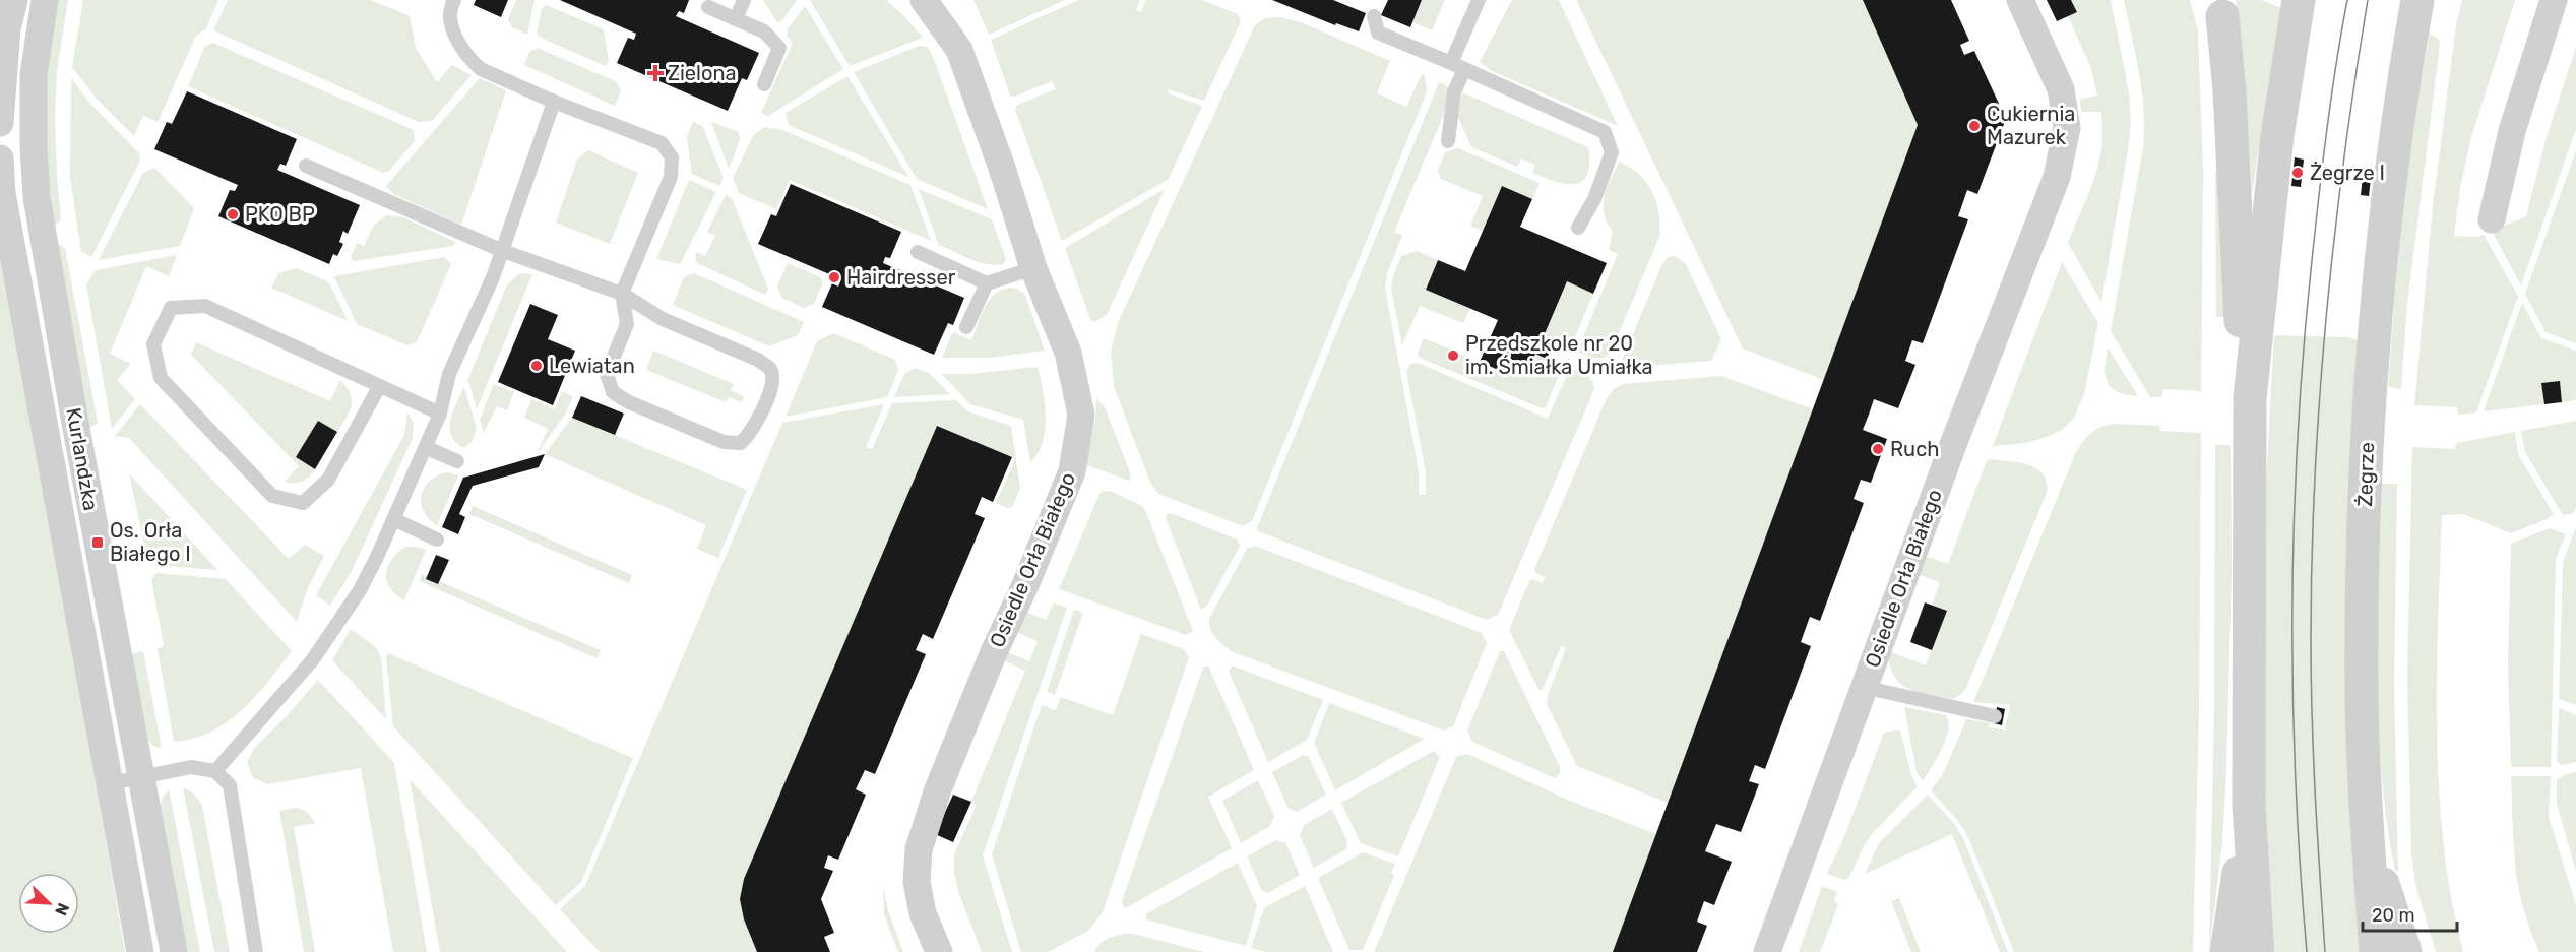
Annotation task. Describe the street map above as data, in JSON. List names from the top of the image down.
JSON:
{
  "streets": {
    "street": ["Kurlandzka", "Żegrze", "Osiedle Orła Białego"]
  },
  "places": {
    "health": ["Zielona"],
    "other": [
      "Cukiernia Mazurek",
      "Żegrze I",
      "PKO BP",
      "Hairdresser",
      "Przedszkole nr 20 im. Śmiałka Umiałka",
      "Lewiatan",
      "Ruch"
    ],
    "transit": ["Os. Orła Białego I"]
  },
  "scale_bar": "20 m",
  "north": "bottom right"
}
